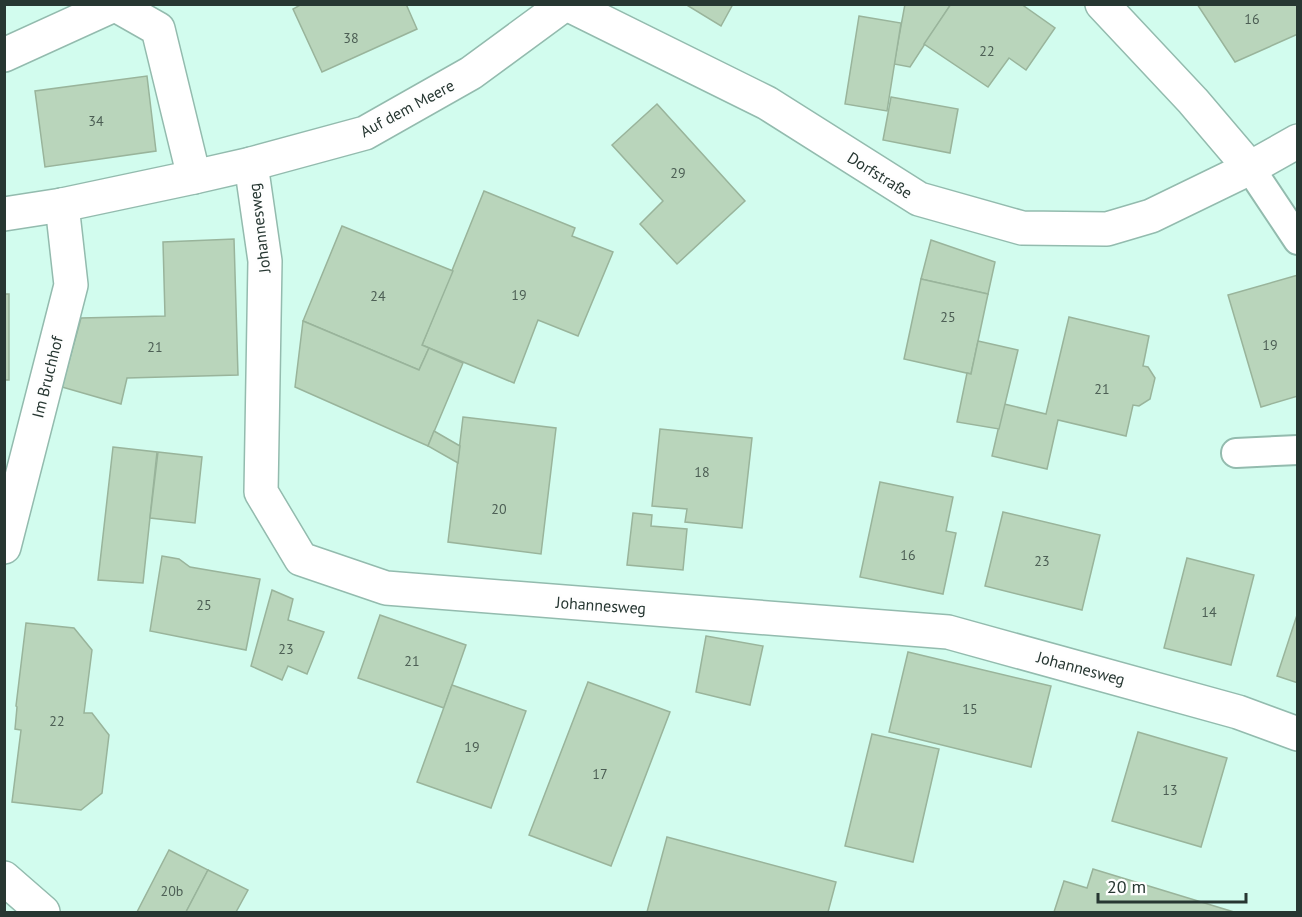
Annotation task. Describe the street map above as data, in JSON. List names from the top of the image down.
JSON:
{
  "streets": {
    "street": [
      "Auf dem Meere",
      "Dorfstraße",
      "Johannesweg",
      "Im Bruchhof"
    ]
  },
  "crossings": [
    ["Auf dem Meere", "Dorfstraße"],
    ["Auf dem Meere", "Johannesweg"],
    ["Auf dem Meere", "Im Bruchhof"]
  ],
  "house_numbers": [
    "16",
    "38",
    "22",
    "34",
    "29",
    "19",
    "24",
    "25",
    "19",
    "21",
    "21",
    "18",
    "20",
    "16",
    "23",
    "25",
    "14",
    "23",
    "21",
    "15",
    "22",
    "19",
    "17",
    "13",
    "20b"
  ],
  "scale_bar": "20 m"
}
